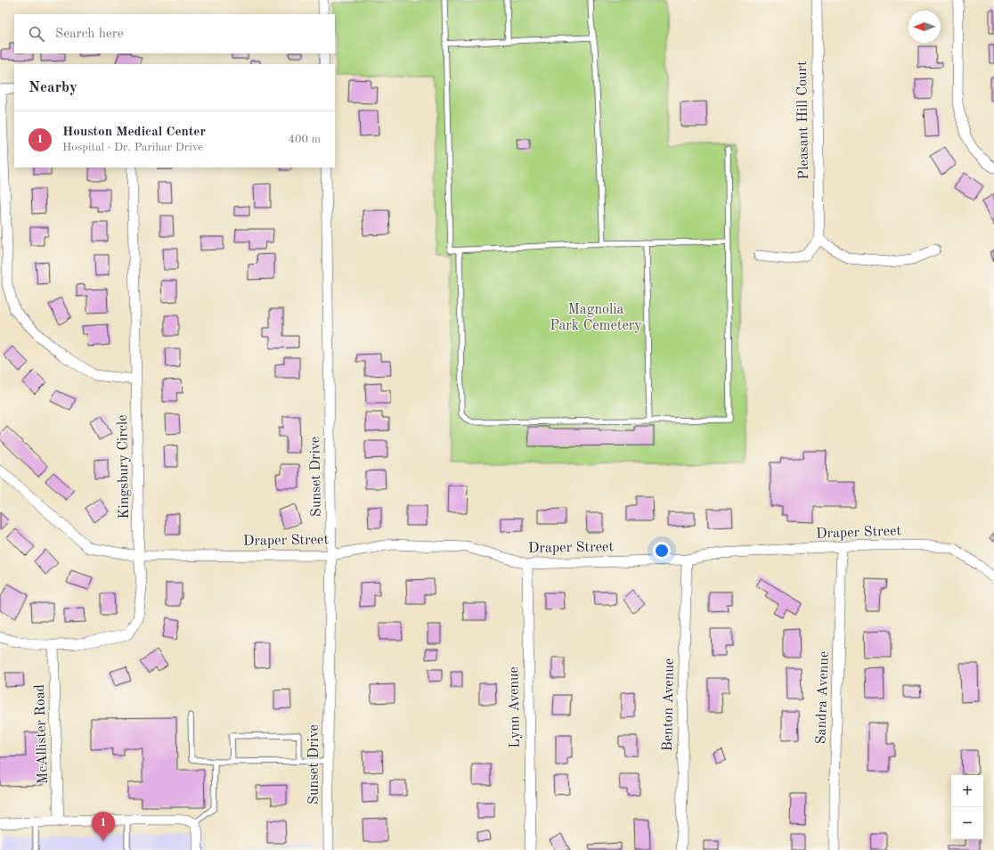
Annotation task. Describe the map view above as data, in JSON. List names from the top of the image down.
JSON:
{
  "streets": {
    "street": [
      "Pleasant Hill Court",
      "Kingsbury Circle",
      "Sunset Drive",
      "Draper Street",
      "Sandra Avenue",
      "Benton Avenue",
      "Lynn Avenue",
      "McAllister Road"
    ]
  },
  "crossings": [
    ["Kingsbury Circle", "Draper Street"],
    ["Kingsbury Circle", "McAllister Road"],
    ["Sunset Drive", "Draper Street"],
    ["Draper Street", "Sandra Avenue"],
    ["Draper Street", "Benton Avenue"],
    ["Draper Street", "Lynn Avenue"]
  ],
  "parks": ["Magnolia Park Cemetery"],
  "north": "left",
  "page": {
    "search": "Search here",
    "heading": "Nearby",
    "list": [
      {
        "mark": "1",
        "name": "Houston Medical Center",
        "note": "Hospital · Dr. Parihar Drive",
        "value": "400 m"
      }
    ],
    "map_buttons": ["+", "−"],
    "pins": "1"
  }
}
